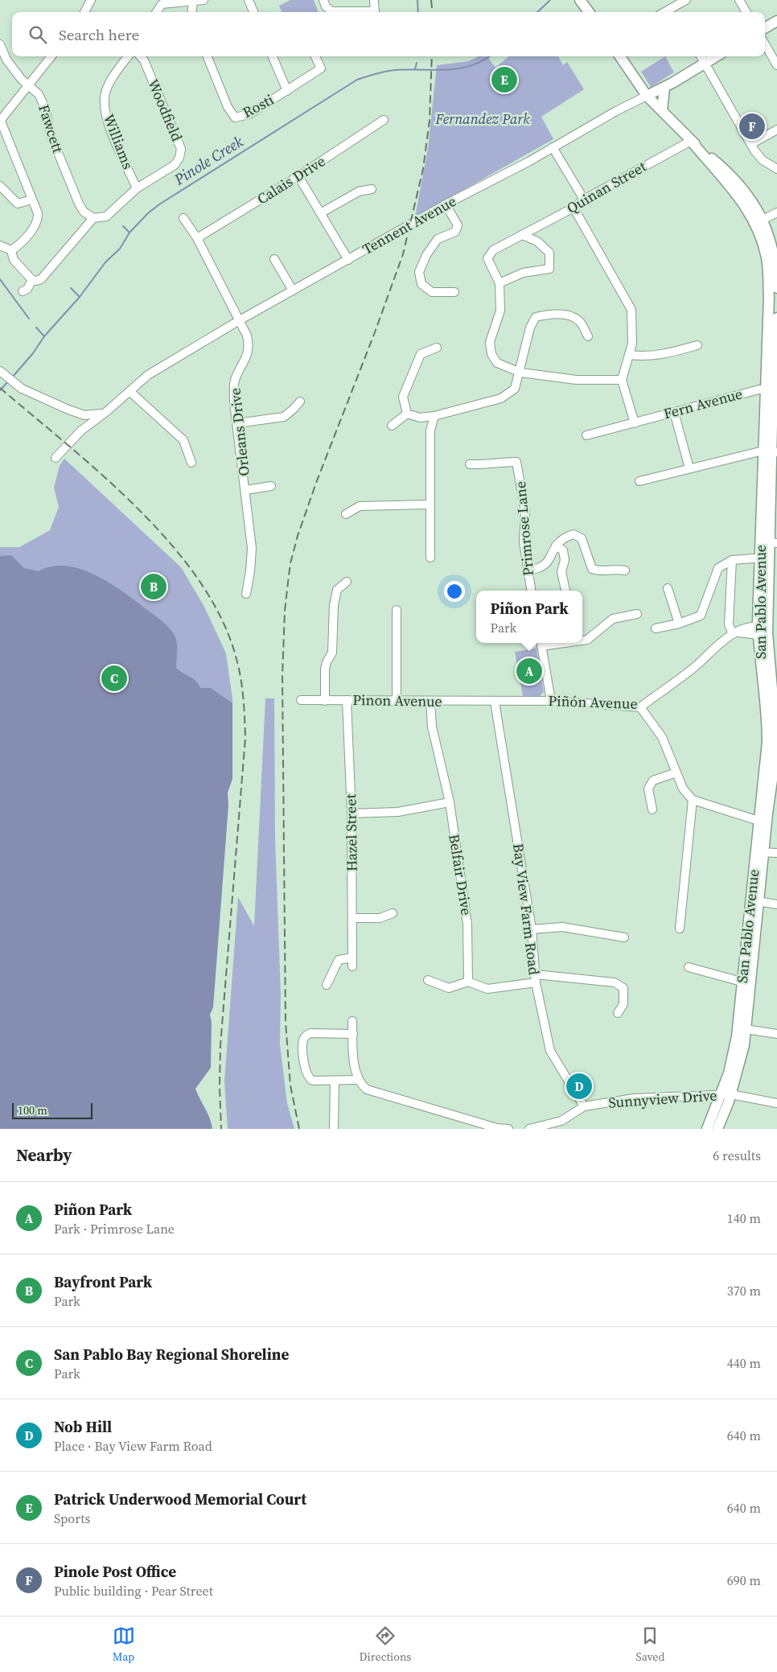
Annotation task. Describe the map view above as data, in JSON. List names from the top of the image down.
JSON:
{
  "streets": {
    "main road": ["Tennent Avenue", "San Pablo Avenue"],
    "street": [
      "Rosti",
      "Woodfield",
      "Fawcett",
      "Williams",
      "Calais Drive",
      "Quinan Street",
      "Fern Avenue",
      "Orleans Drive",
      "Primrose Lane",
      "Pinon Avenue",
      "Piñón Avenue",
      "Hazel Street",
      "Belfair Drive",
      "Bay View Farm Road",
      "Sunnyview Drive"
    ]
  },
  "crossings": [
    ["Woodfield", "Fawcett"],
    ["Woodfield", "Williams"],
    ["Calais Drive", "Orleans Drive"],
    ["Quinan Street", "San Pablo Avenue"],
    ["Tennent Avenue", "Orleans Drive"],
    ["Tennent Avenue", "San Pablo Avenue"],
    ["Fern Avenue", "San Pablo Avenue"],
    ["San Pablo Avenue", "Piñón Avenue"],
    ["San Pablo Avenue", "Sunnyview Drive"],
    ["Pinon Avenue", "Piñón Avenue"],
    ["Pinon Avenue", "Hazel Street"],
    ["Pinon Avenue", "Belfair Drive"],
    ["Pinon Avenue", "Bay View Farm Road"],
    ["Piñón Avenue", "Bay View Farm Road"],
    ["Bay View Farm Road", "Sunnyview Drive"]
  ],
  "water": ["Pinole Creek"],
  "parks": ["Fernandez Park"],
  "scale_bar": "100 m",
  "page": {
    "search": "Search here",
    "pins": [
      "E",
      "F",
      "B",
      "A",
      "C",
      "D"
    ],
    "popup": ["Piñon Park", "Park"],
    "scale": "100 m",
    "heading": ["Nearby", "6 results"],
    "list": [
      {
        "mark": "A",
        "name": "Piñon Park",
        "note": "Park · Primrose Lane",
        "value": "140 m"
      },
      {
        "mark": "B",
        "name": "Bayfront Park",
        "note": "Park",
        "value": "370 m"
      },
      {
        "mark": "C",
        "name": "San Pablo Bay Regional Shoreline",
        "note": "Park",
        "value": "440 m"
      },
      {
        "mark": "D",
        "name": "Nob Hill",
        "note": "Place · Bay View Farm Road",
        "value": "640 m"
      },
      {
        "mark": "E",
        "name": "Patrick Underwood Memorial Court",
        "note": "Sports",
        "value": "640 m"
      },
      {
        "mark": "F",
        "name": "Pinole Post Office",
        "note": "Public building · Pear Street",
        "value": "690 m"
      }
    ],
    "nav": ["Map", "Directions", "Saved"]
  }
}
